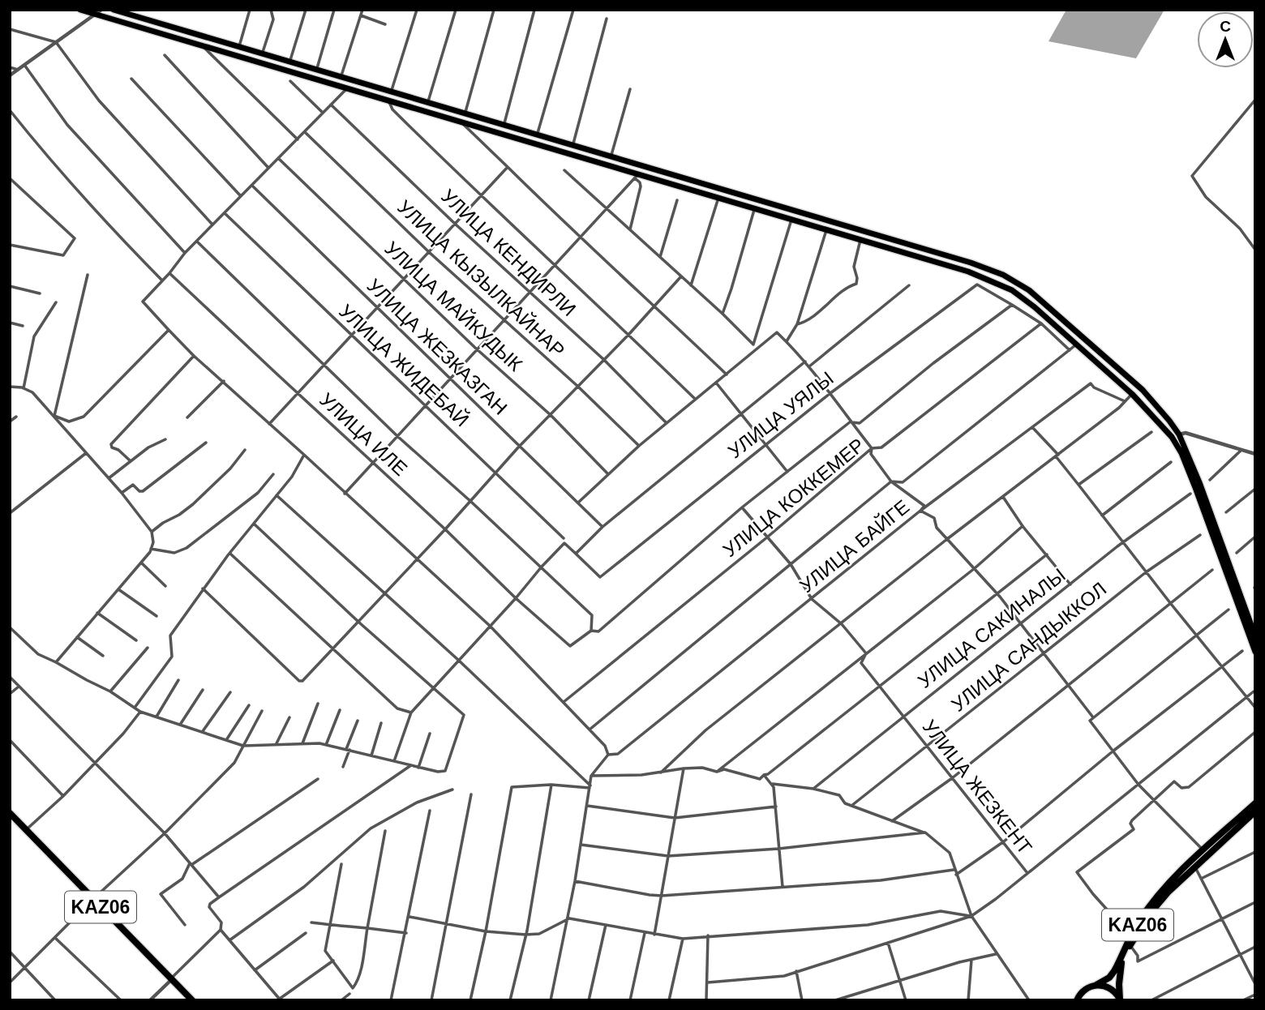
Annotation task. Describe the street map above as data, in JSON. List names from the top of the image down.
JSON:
{
  "streets": {
    "highway": ["KАZ06"],
    "street": [
      "УЛИЦА КЕНДИРЛИ",
      "УЛИЦА КЫЗЫЛКАЙНАР",
      "УЛИЦА МАЙКУДЫК",
      "УЛИЦА ЖЕЗКАЗГАН",
      "УЛИЦА ЖИДЕБАЙ",
      "УЛИЦА УЯЛЫ",
      "УЛИЦА ИЛЕ",
      "УЛИЦА КОККЕМЕР",
      "УЛИЦА БАЙГЕ",
      "УЛИЦА САКИНАЛЫ",
      "УЛИЦА САНДЫККОЛ",
      "УЛИЦА ЖЕЗКЕНТ"
    ]
  },
  "crossings": [
    ["УЛИЦА КЕНДИРЛИ", "УЛИЦА КЫЗЫЛКАЙНАР"],
    ["УЛИЦА КЕНДИРЛИ", "УЛИЦА МАЙКУДЫК"],
    ["УЛИЦА КЕНДИРЛИ", "УЛИЦА ЖЕЗКАЗГАН"],
    ["УЛИЦА КЕНДИРЛИ", "УЛИЦА ЖИДЕБАЙ"],
    ["УЛИЦА КЕНДИРЛИ", "УЛИЦА ИЛЕ"],
    ["УЛИЦА КОККЕМЕР", "УЛИЦА ЖЕЗКЕНТ"],
    ["УЛИЦА БАЙГЕ", "УЛИЦА ЖЕЗКЕНТ"],
    ["УЛИЦА САКИНАЛЫ", "УЛИЦА ЖЕЗКЕНТ"],
    ["УЛИЦА САНДЫККОЛ", "УЛИЦА ЖЕЗКЕНТ"]
  ],
  "north": "top"
}
